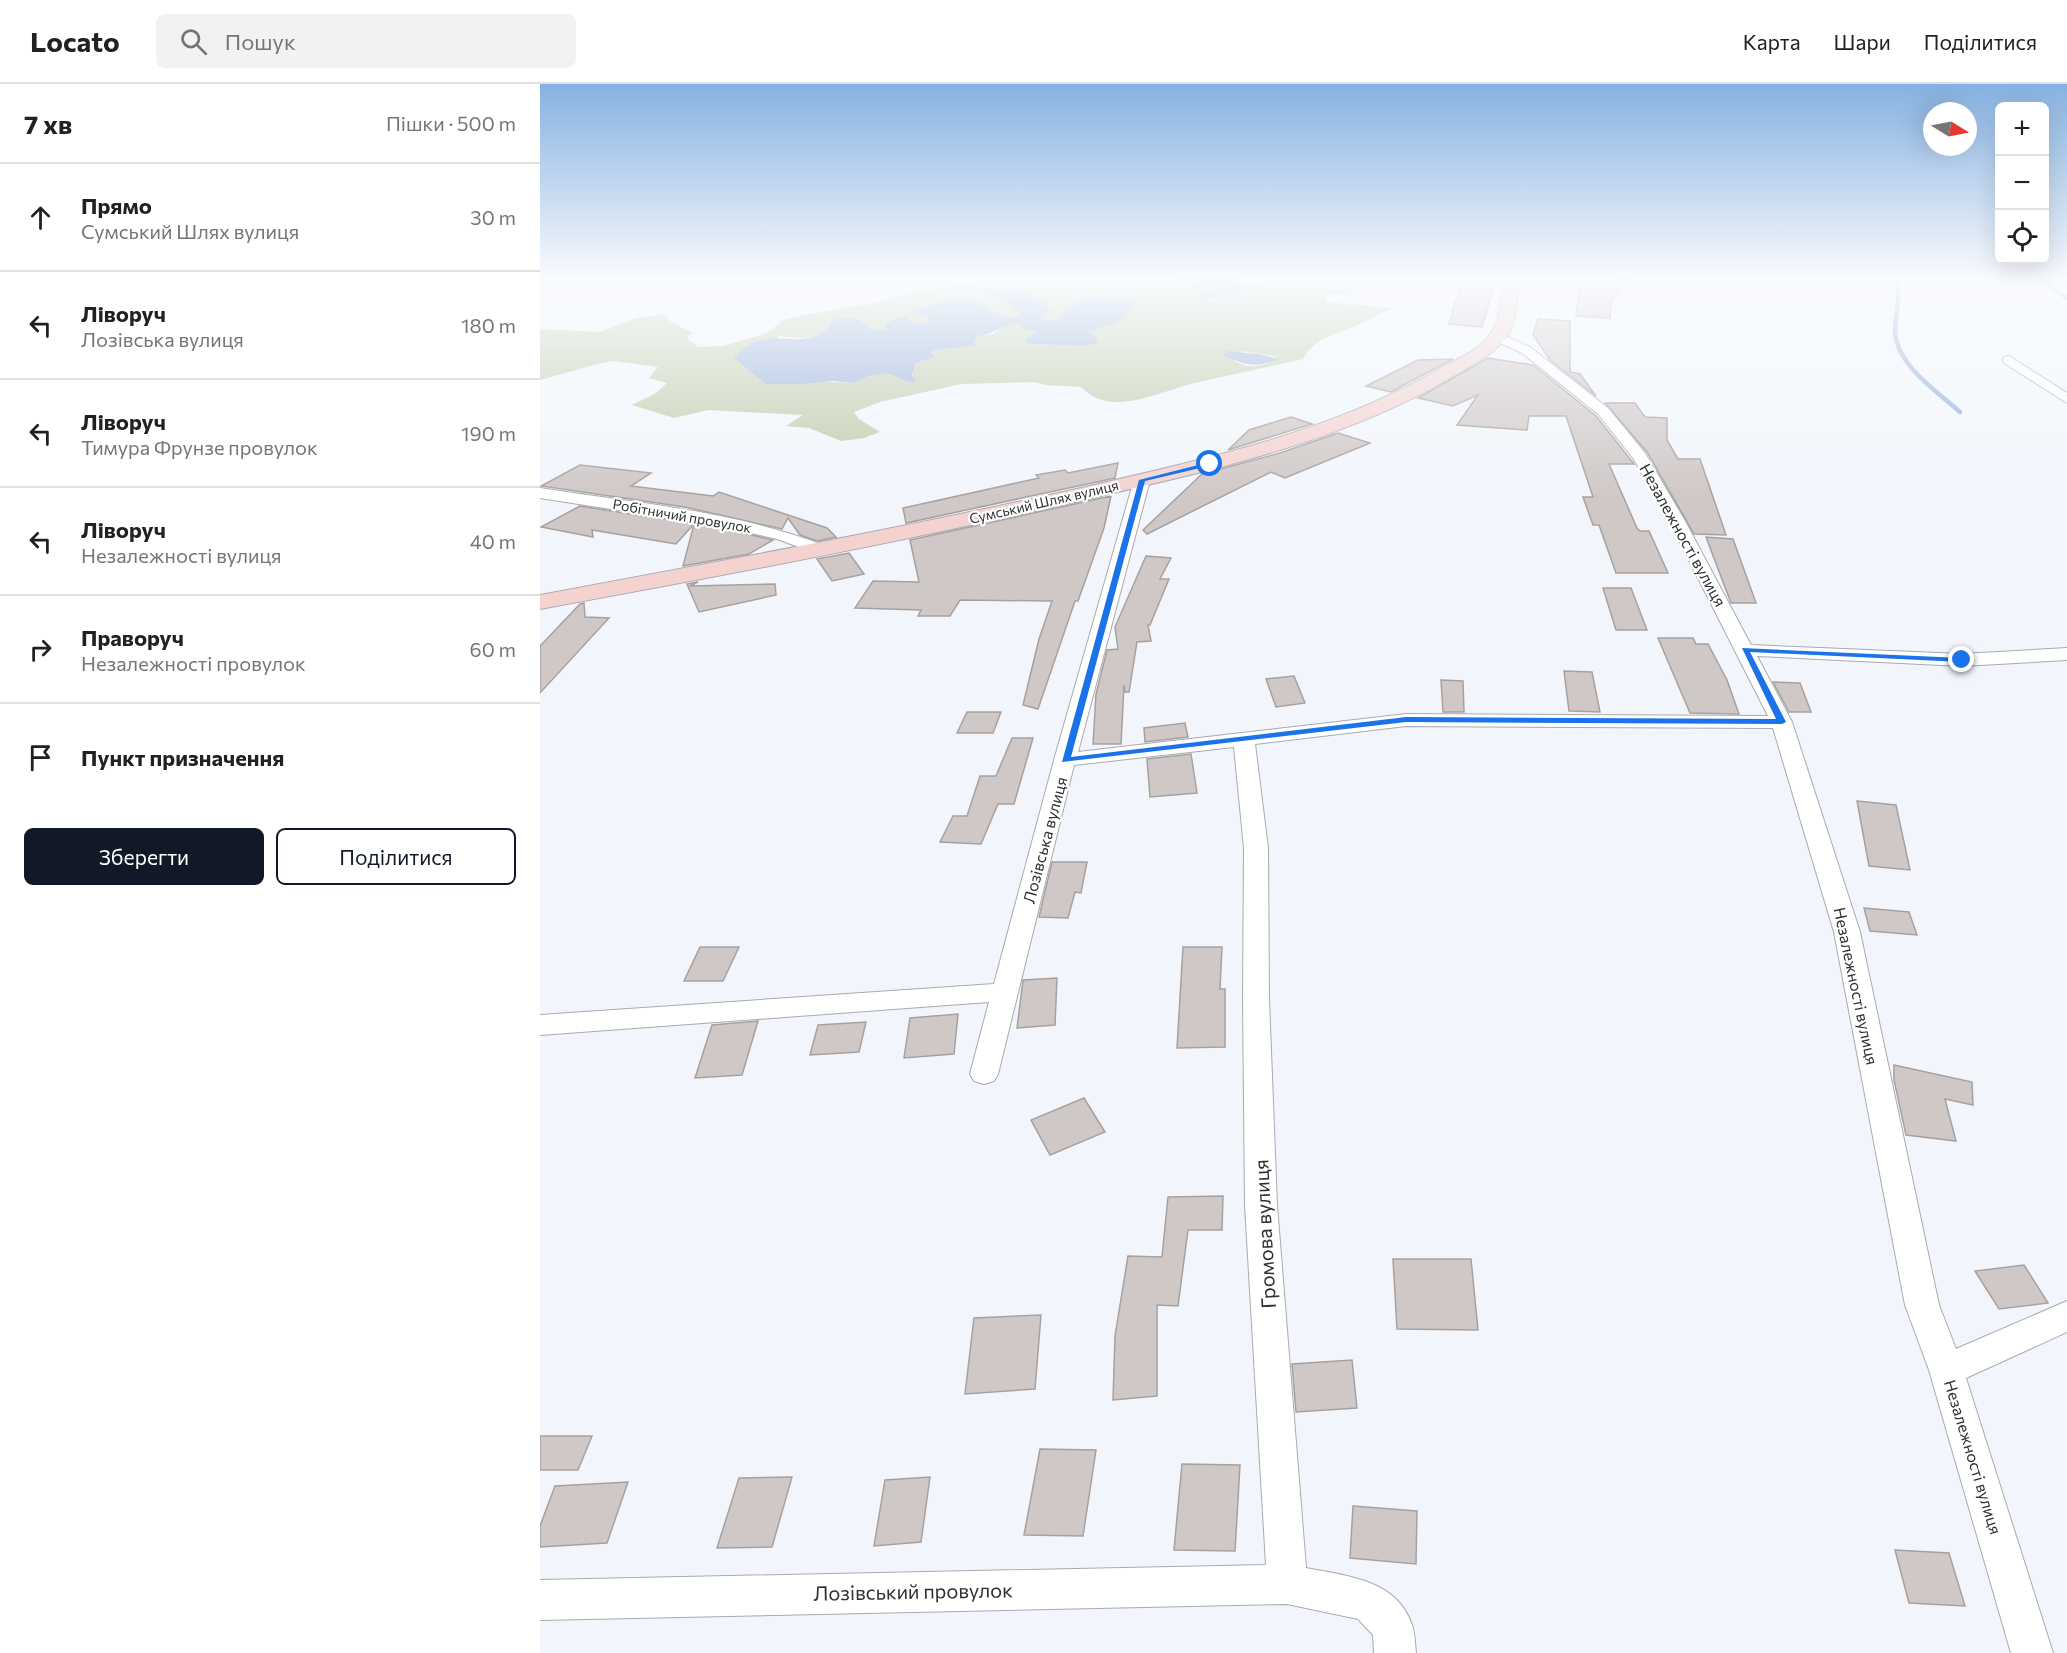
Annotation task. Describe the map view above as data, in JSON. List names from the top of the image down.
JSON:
{
  "streets": {
    "main road": ["Сумський Шлях вулиця"],
    "street": [
      "Робітничий провулок",
      "Незалежності вулиця",
      "Лозівська вулиця",
      "Громова вулиця",
      "Лозівський провулок"
    ]
  },
  "crossings": [
    ["Сумський Шлях вулиця", "Робітничий провулок"],
    ["Сумський Шлях вулиця", "Лозівська вулиця"],
    ["Громова вулиця", "Лозівський провулок"]
  ],
  "north": "right",
  "page": {
    "header": "Locato",
    "search": "Пошук",
    "nav": ["Карта", "Шари", "Поділитися"],
    "heading": ["7 хв", "Пішки · 500 m"],
    "map_buttons": ["+", "−"],
    "list": [
      ["Прямо", "Сумський Шлях вулиця", "30 m"],
      ["Ліворуч", "Лозівська вулиця", "180 m"],
      ["Ліворуч", "Тимура Фрунзе провулок", "190 m"],
      ["Ліворуч", "Незалежності вулиця", "40 m"],
      ["Праворуч", "Незалежності провулок", "60 m"],
      "Пункт призначення"
    ],
    "buttons": ["Зберегти", "Поділитися"]
  }
}
